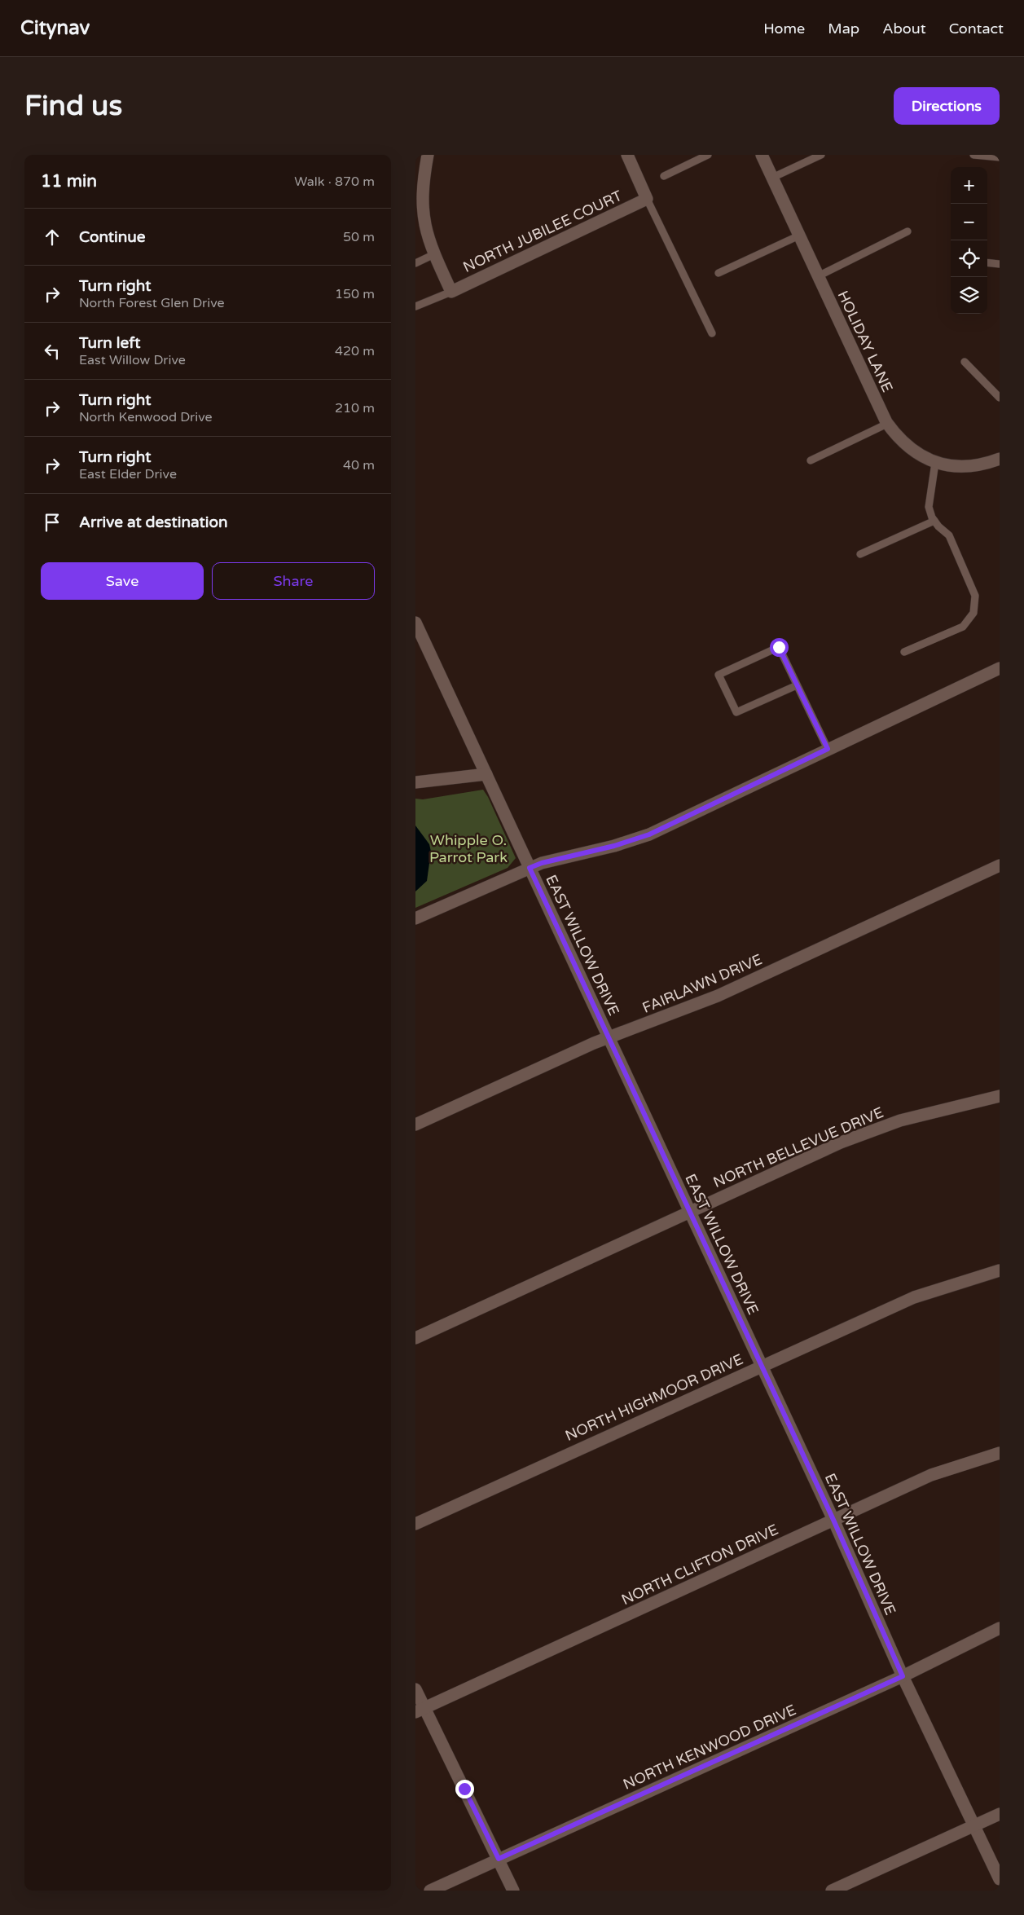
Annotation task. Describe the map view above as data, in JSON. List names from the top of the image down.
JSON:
{
  "streets": {
    "street": [
      "NORTH JUBILEE COURT",
      "HOLIDAY LANE",
      "EAST WILLOW DRIVE",
      "FAIRLAWN DRIVE",
      "NORTH BELLEVUE DRIVE",
      "NORTH HIGHMOOR DRIVE",
      "NORTH CLIFTON DRIVE",
      "NORTH KENWOOD DRIVE"
    ]
  },
  "crossings": [
    ["EAST WILLOW DRIVE", "FAIRLAWN DRIVE"],
    ["EAST WILLOW DRIVE", "NORTH BELLEVUE DRIVE"],
    ["EAST WILLOW DRIVE", "NORTH HIGHMOOR DRIVE"],
    ["EAST WILLOW DRIVE", "NORTH CLIFTON DRIVE"],
    ["EAST WILLOW DRIVE", "NORTH KENWOOD DRIVE"]
  ],
  "parks": ["Whipple O. Parrot Park"],
  "page": {
    "header": "Citynav",
    "nav": [
      "Home",
      "Map",
      "About",
      "Contact"
    ],
    "buttons": [
      "Directions",
      ["Save", "Share"]
    ],
    "title": "Find us",
    "heading": ["11 min", "Walk · 870 m"],
    "map_buttons": ["+", "−"],
    "list": [
      ["Continue", "50 m"],
      ["Turn right", "North Forest Glen Drive", "150 m"],
      ["Turn left", "East Willow Drive", "420 m"],
      ["Turn right", "North Kenwood Drive", "210 m"],
      ["Turn right", "East Elder Drive", "40 m"],
      "Arrive at destination"
    ]
  }
}
